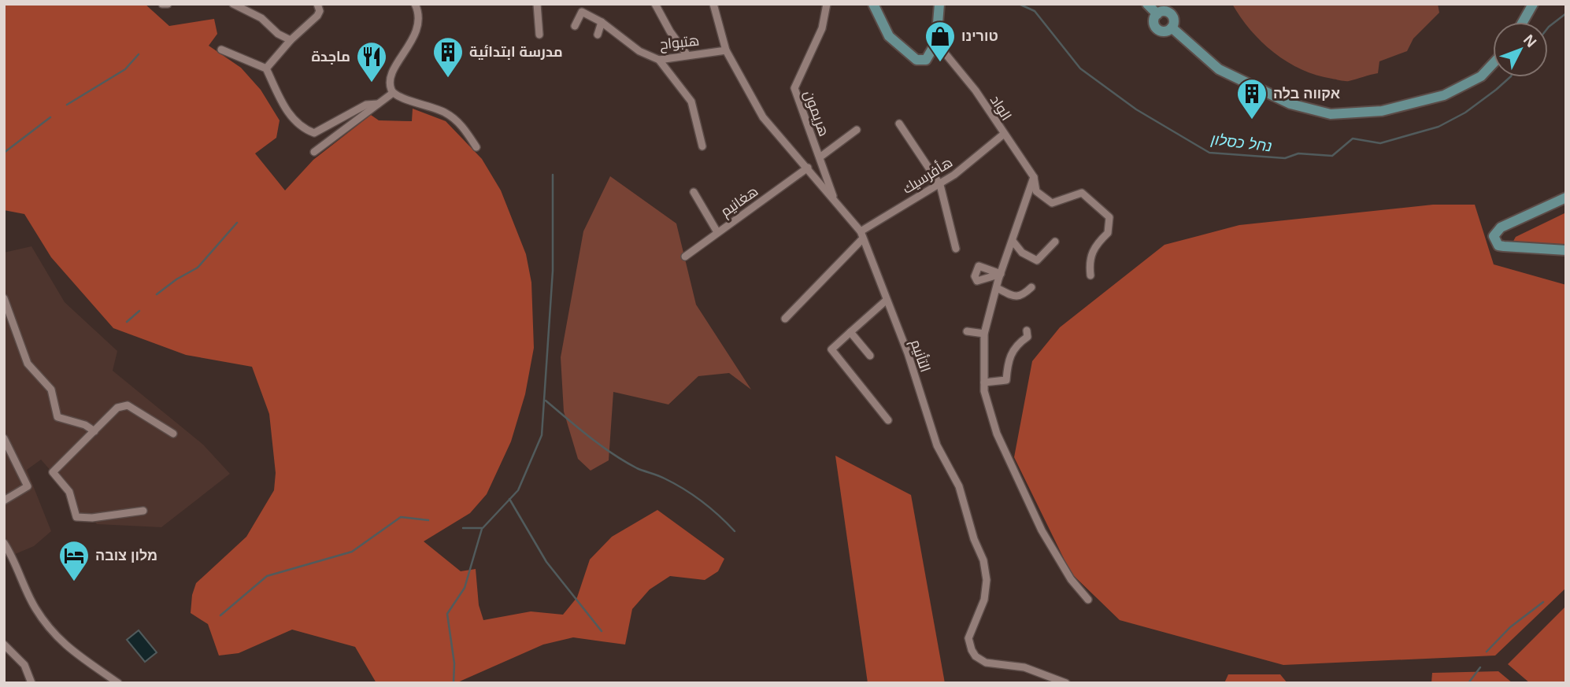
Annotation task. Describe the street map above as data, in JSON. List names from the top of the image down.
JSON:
{
  "streets": {
    "street": [
      "هتبواح",
      "الواد",
      "هريمون",
      "هأفرسيك",
      "هغانيم",
      "التأنيم"
    ]
  },
  "crossings": [
    ["هتبواح", "التأنيم"],
    ["الواد", "هأفرسيك"],
    ["هريمون", "التأنيم"],
    ["هأفرسيك", "التأنيم"],
    ["هغانيم", "التأنيم"]
  ],
  "water": ["נחל כסלון"],
  "places": {
    "shop": ["טורינו"],
    "building": ["مدرسة ابتدائية", "אקווה בלה"],
    "restaurant": ["ماجدة"],
    "hotel": ["מלון צובה"]
  },
  "north": "top right"
}
